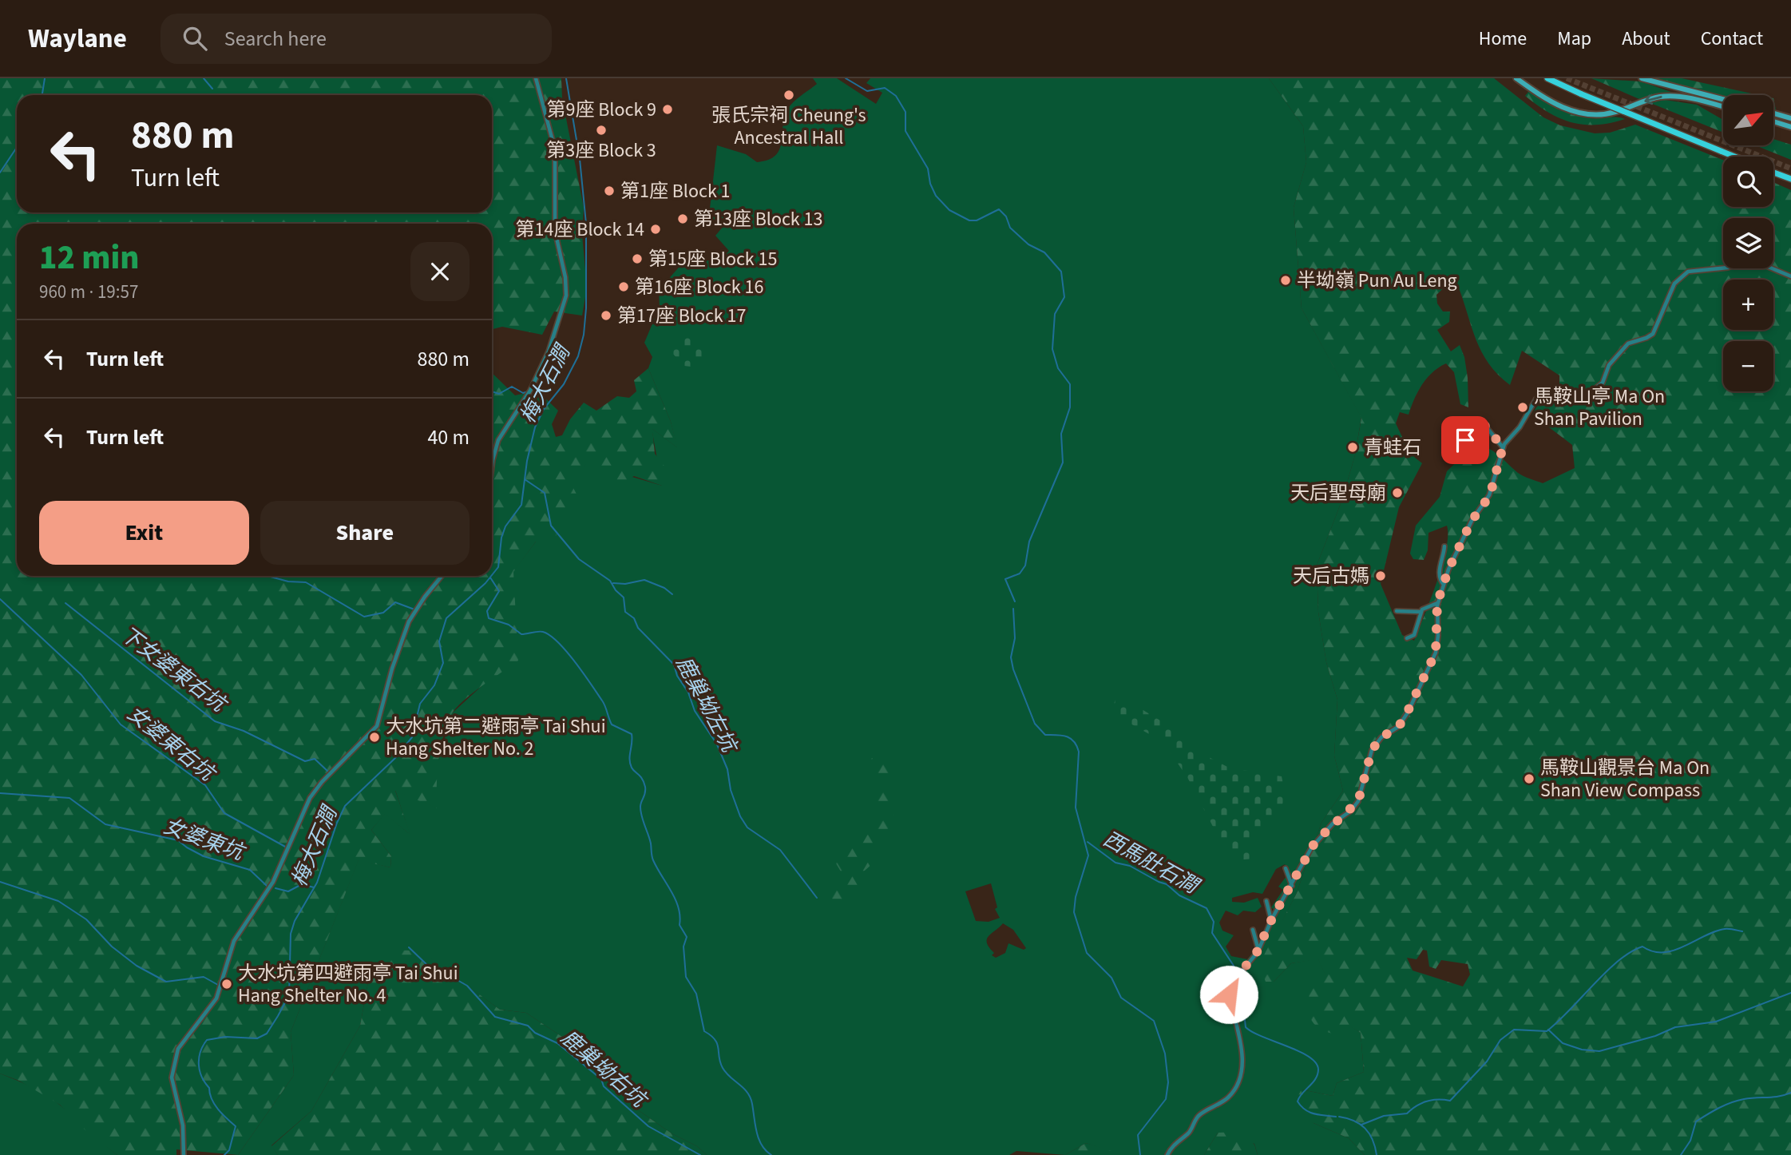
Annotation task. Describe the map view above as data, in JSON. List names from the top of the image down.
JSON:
{
  "water": [
    "梅大石澗",
    "下女婆東右坑",
    "鹿巢坳左坑",
    "女婆東右坑",
    "女婆東坑",
    "西馬肚石澗",
    "鹿巢坳右坑"
  ],
  "places": [
    "張氏宗祠 Cheung's Ancestral Hall",
    "第9座 Block 9",
    "第3座 Block 3",
    "第1座 Block 1",
    "第13座 Block 13",
    "第14座 Block 14",
    "第15座 Block 15",
    "半坳嶺 Pun Au Leng",
    "第16座 Block 16",
    "第17座 Block 17",
    "馬鞍山亭 Ma On Shan Pavilion",
    "青蛙石",
    "天后聖母廟",
    "天后古媽",
    "大水坑第二避雨亭 Tai Shui Hang Shelter No. 2",
    "馬鞍山觀景台 Ma On Shan View Compass",
    "大水坑第四避雨亭 Tai Shui Hang Shelter No. 4"
  ],
  "north": "top right",
  "page": {
    "header": "Waylane",
    "search": "Search here",
    "nav": [
      "Home",
      "Map",
      "About",
      "Contact"
    ],
    "map_buttons": ["+", "−"],
    "turn": ["880 m", "Turn left"],
    "heading": ["12 min", "960 m · 19:57"],
    "list": [
      {
        "name": "Turn left",
        "value": "880 m"
      },
      {
        "name": "Turn left",
        "value": "40 m"
      }
    ],
    "buttons": ["Exit", "Share"]
  }
}
